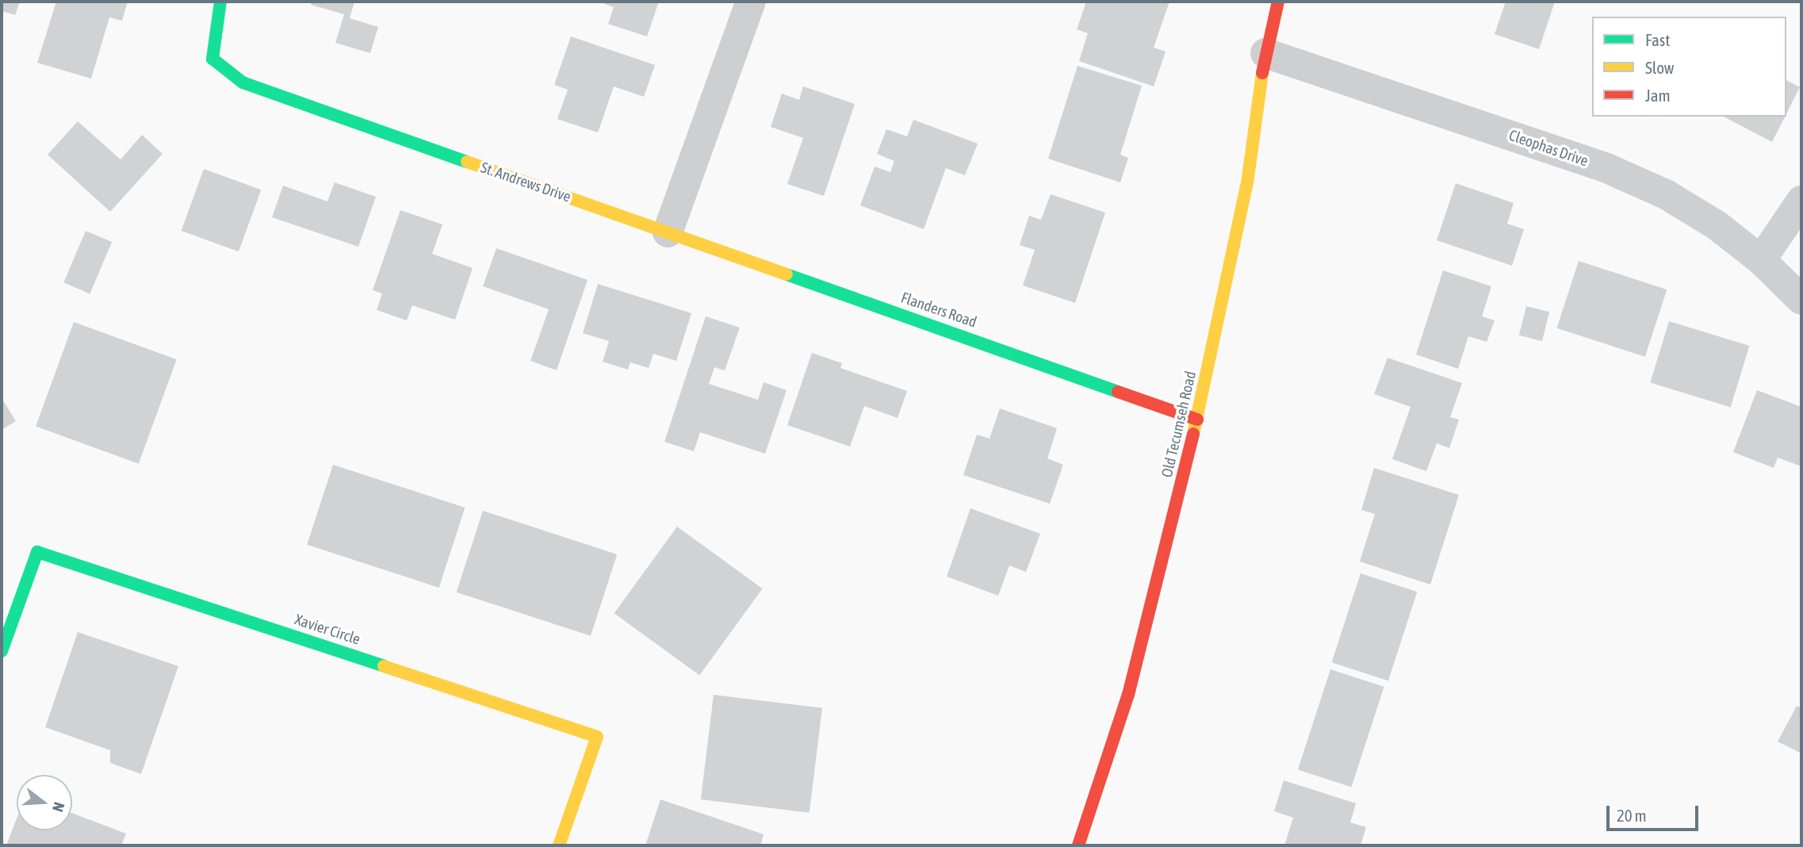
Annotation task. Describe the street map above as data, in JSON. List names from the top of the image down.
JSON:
{
  "streets": {
    "street": [
      "Cleophas Drive",
      "St. Andrews Drive",
      "Flanders Road",
      "Old Tecumseh Road",
      "Xavier Circle"
    ]
  },
  "crossings": [
    ["Cleophas Drive", "Old Tecumseh Road"],
    ["St. Andrews Drive", "Flanders Road"],
    ["Flanders Road", "Old Tecumseh Road"]
  ],
  "legend": ["Fast", "Slow", "Jam"],
  "scale_bar": "20 m",
  "north": "right"
}
